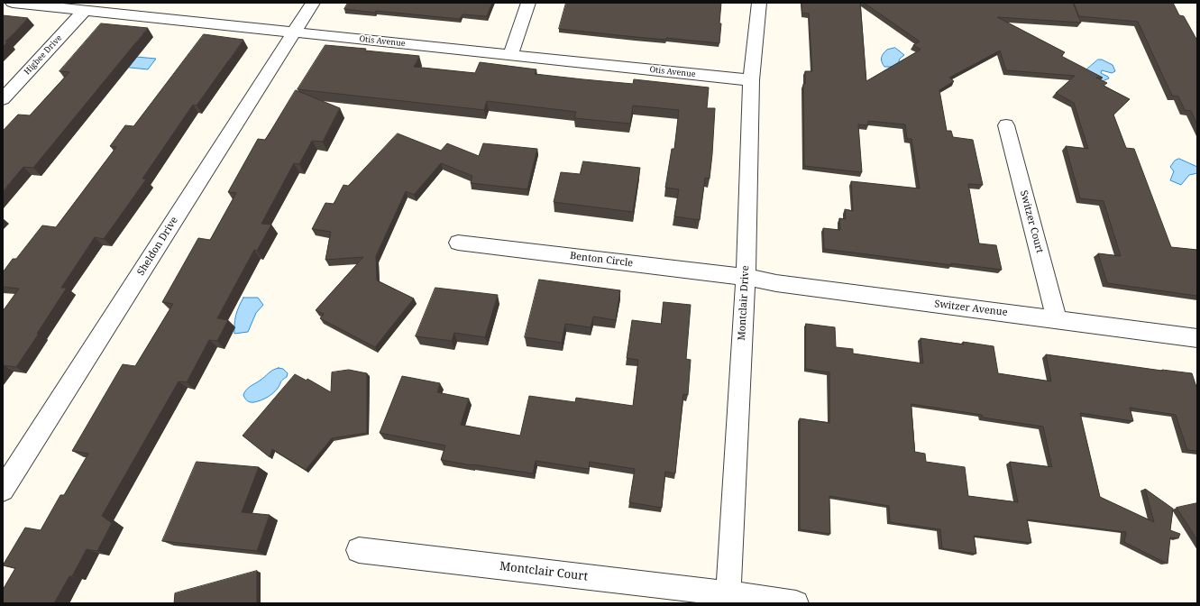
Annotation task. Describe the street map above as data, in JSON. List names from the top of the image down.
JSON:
{
  "streets": {
    "street": [
      "Otis Avenue",
      "Higbee Drive",
      "Switzer Court",
      "Sheldon Drive",
      "Benton Circle",
      "Montclair Drive",
      "Switzer Avenue",
      "Montclair Court"
    ]
  },
  "crossings": [
    ["Otis Avenue", "Higbee Drive"],
    ["Otis Avenue", "Sheldon Drive"],
    ["Otis Avenue", "Montclair Drive"],
    ["Switzer Court", "Switzer Avenue"],
    ["Benton Circle", "Montclair Drive"],
    ["Benton Circle", "Switzer Avenue"],
    ["Montclair Drive", "Switzer Avenue"],
    ["Montclair Drive", "Montclair Court"]
  ]
}
